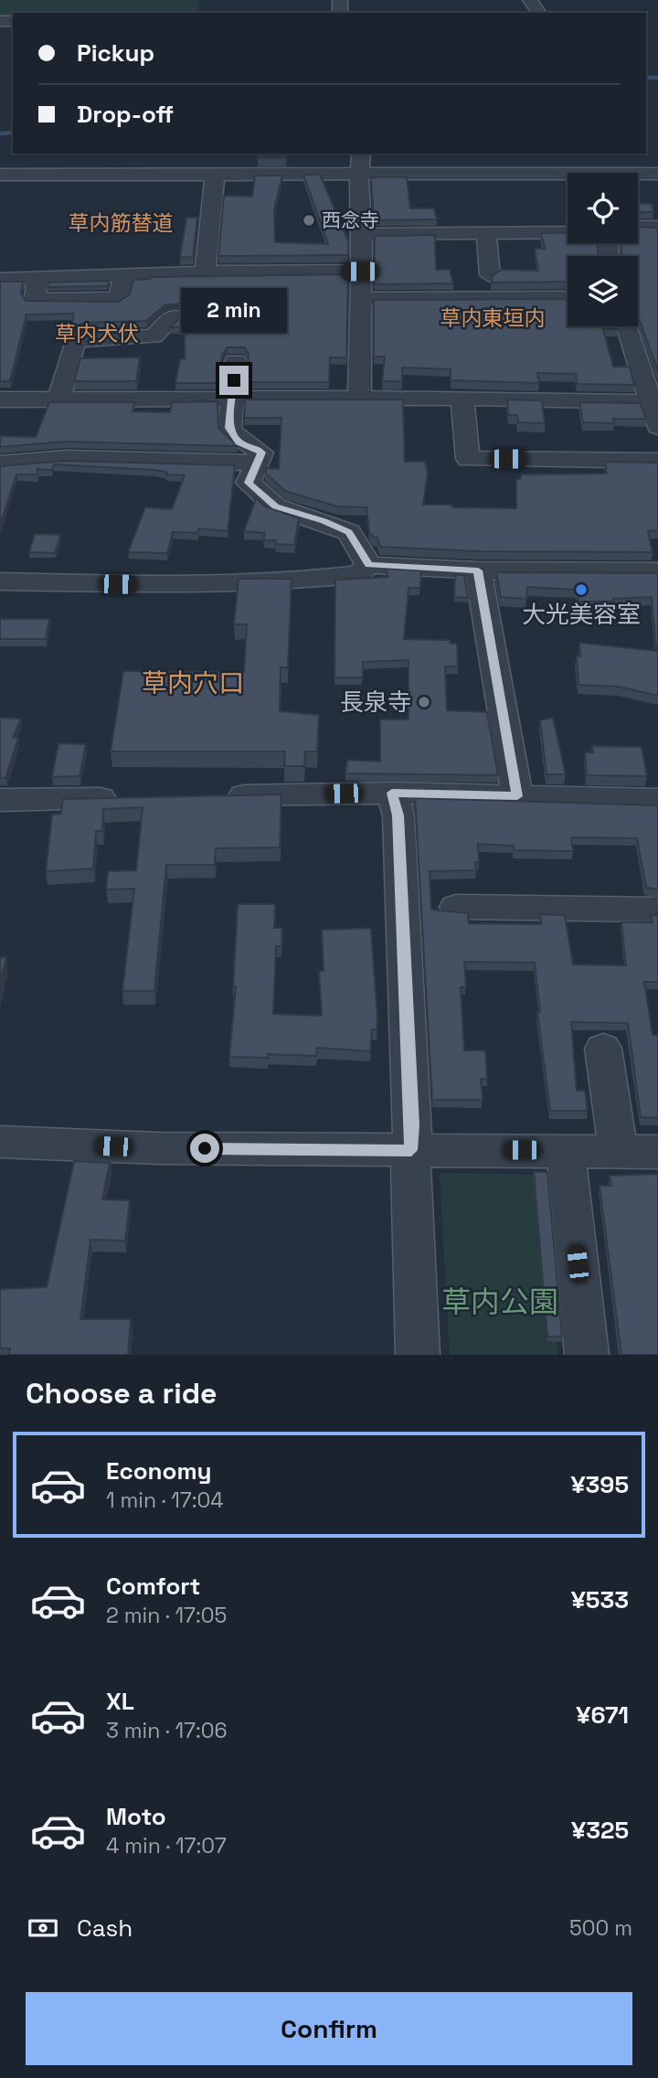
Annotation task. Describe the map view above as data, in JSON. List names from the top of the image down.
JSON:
{
  "districts": [
    "草内筋替道",
    "草内東垣内",
    "草内犬伏",
    "草内穴口"
  ],
  "parks": ["草内公園"],
  "places": ["西念寺", "大光美容室", "長泉寺"],
  "page": {
    "banner": ["Pickup", "Drop-off"],
    "bubble": "2 min",
    "heading": "Choose a ride",
    "list": [
      {
        "name": "Economy",
        "note": "1 min · 17:04",
        "value": "¥395"
      },
      {
        "name": "Comfort",
        "note": "2 min · 17:05",
        "value": "¥533"
      },
      {
        "name": "XL",
        "note": "3 min · 17:06",
        "value": "¥671"
      },
      {
        "name": "Moto",
        "note": "4 min · 17:07",
        "value": "¥325"
      }
    ],
    "pay": ["Cash", "500 m"],
    "buttons": "Confirm"
  }
}
